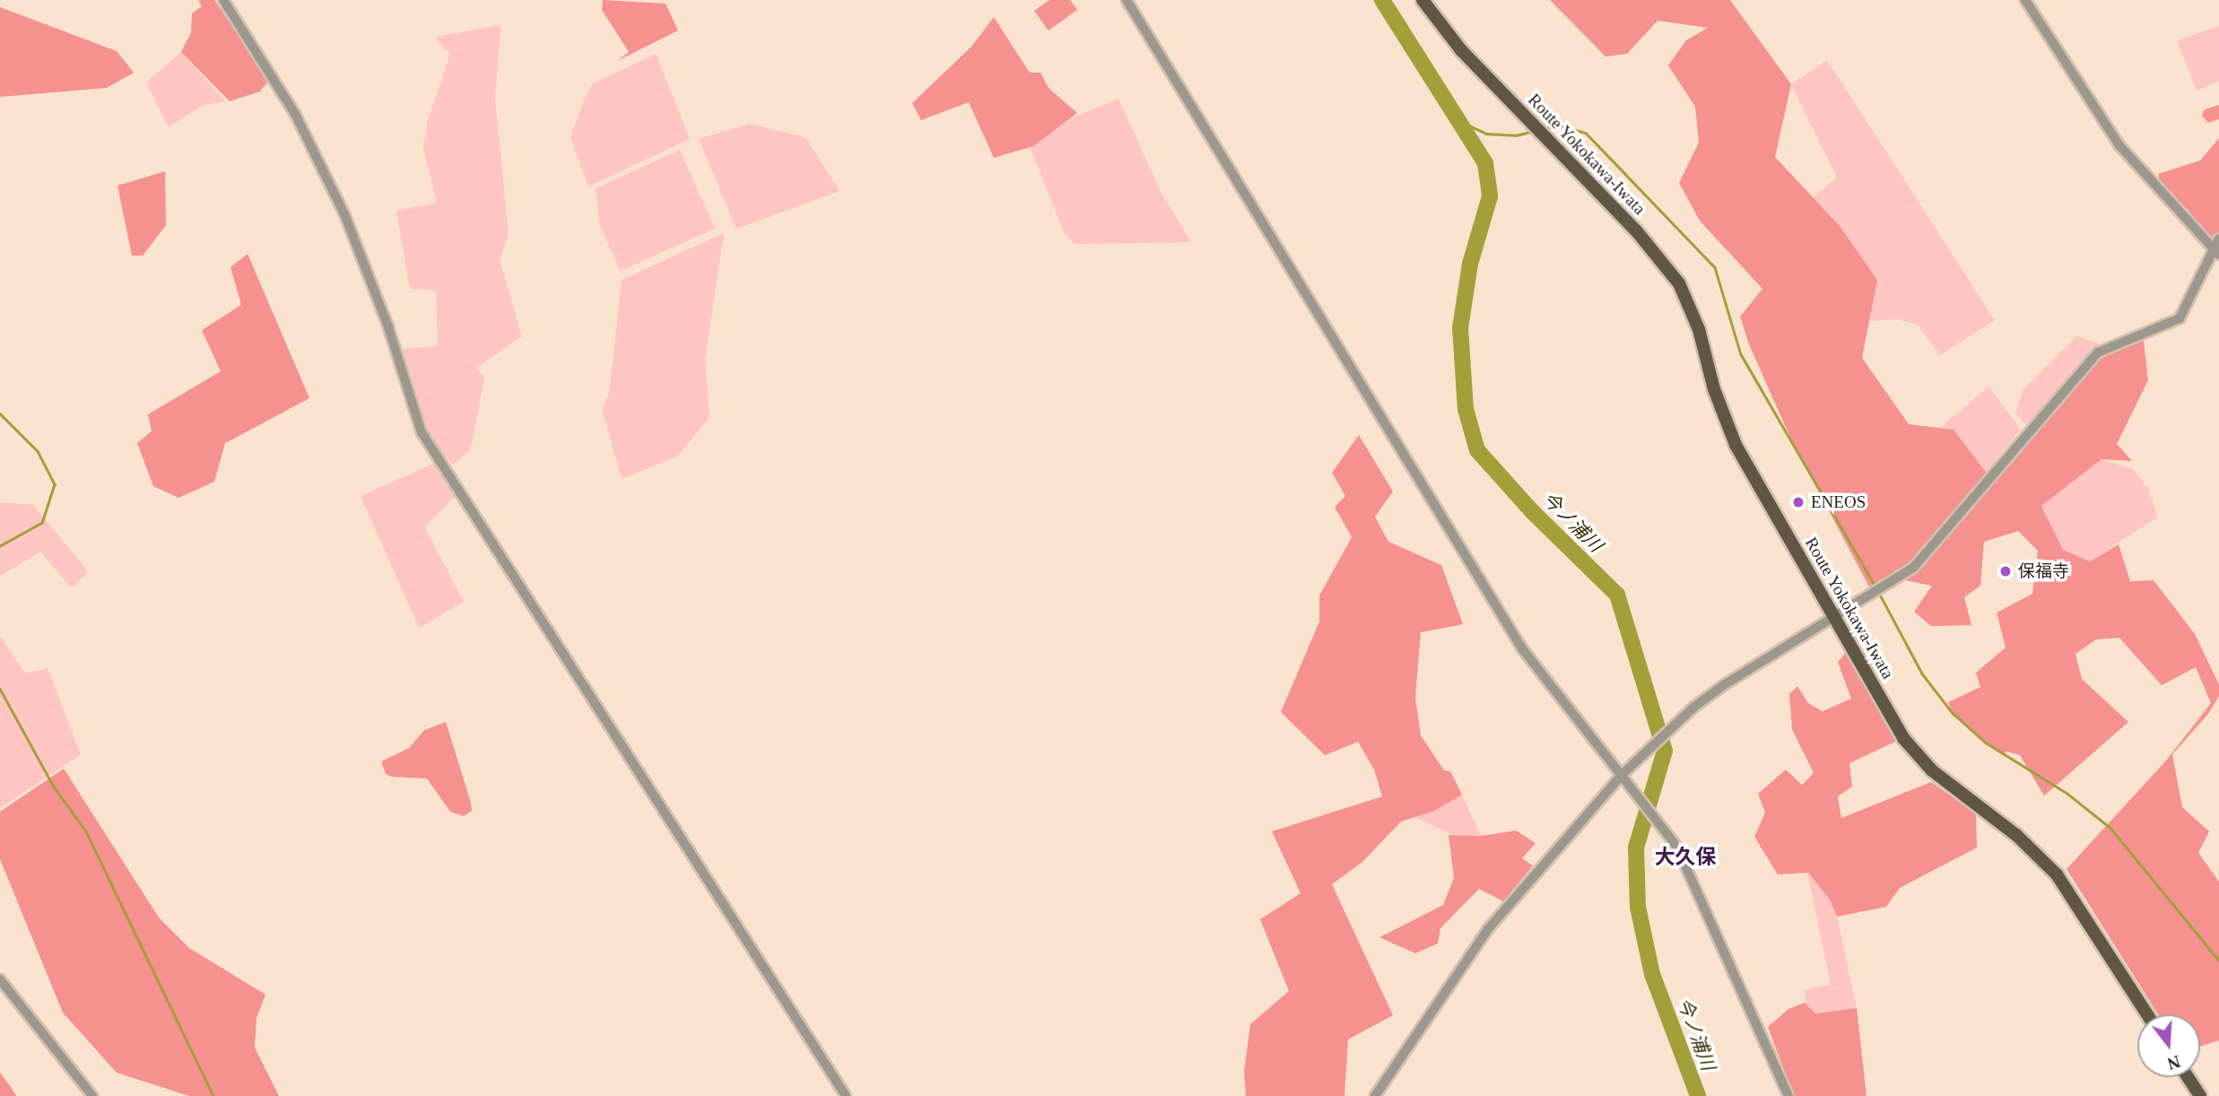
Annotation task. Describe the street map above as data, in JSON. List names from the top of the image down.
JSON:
{
  "streets": {
    "main road": ["Route Yokokawa-Iwata"]
  },
  "districts": ["大久保"],
  "water": ["今ノ浦川"],
  "places": ["ENEOS", "保福寺"],
  "north": "bottom"
}
